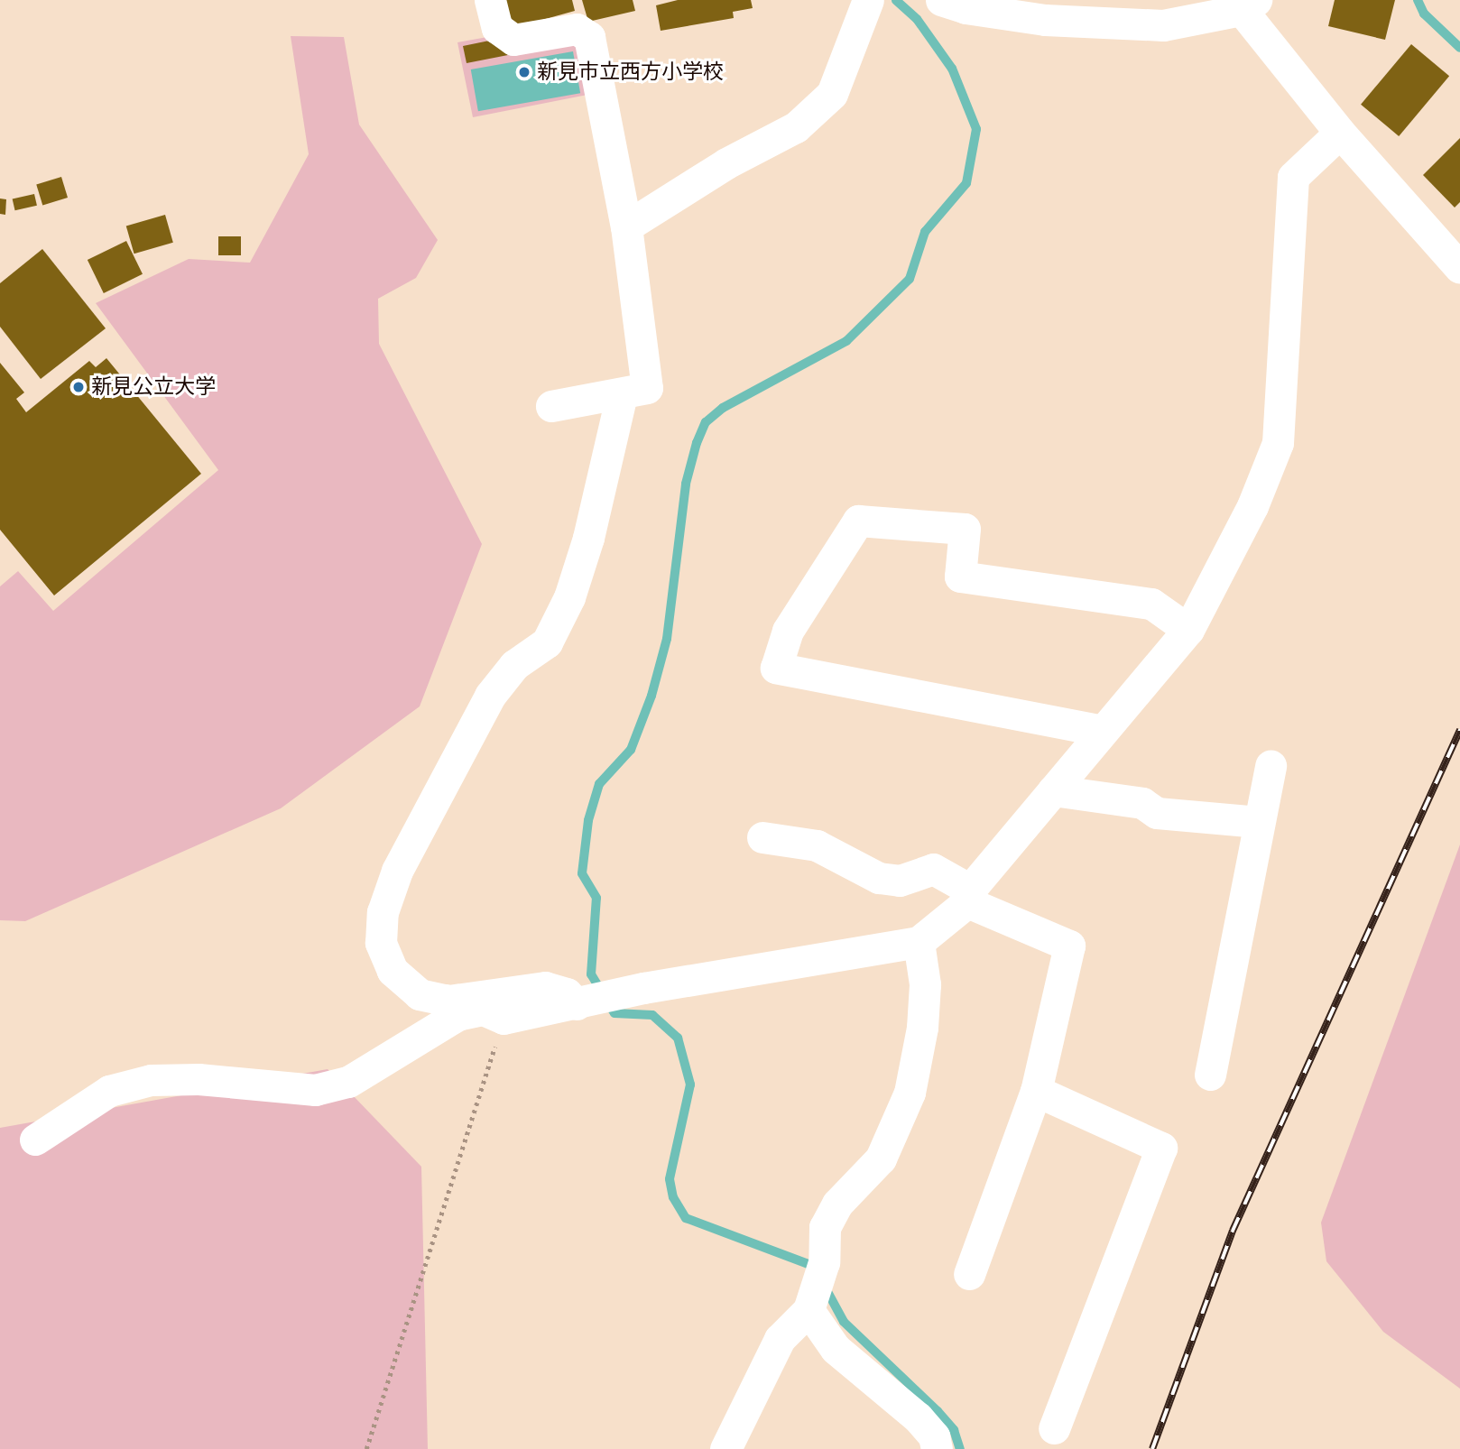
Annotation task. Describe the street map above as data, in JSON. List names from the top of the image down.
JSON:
{
  "places": ["新見市立西方小学校", "新見公立大学"]
}
